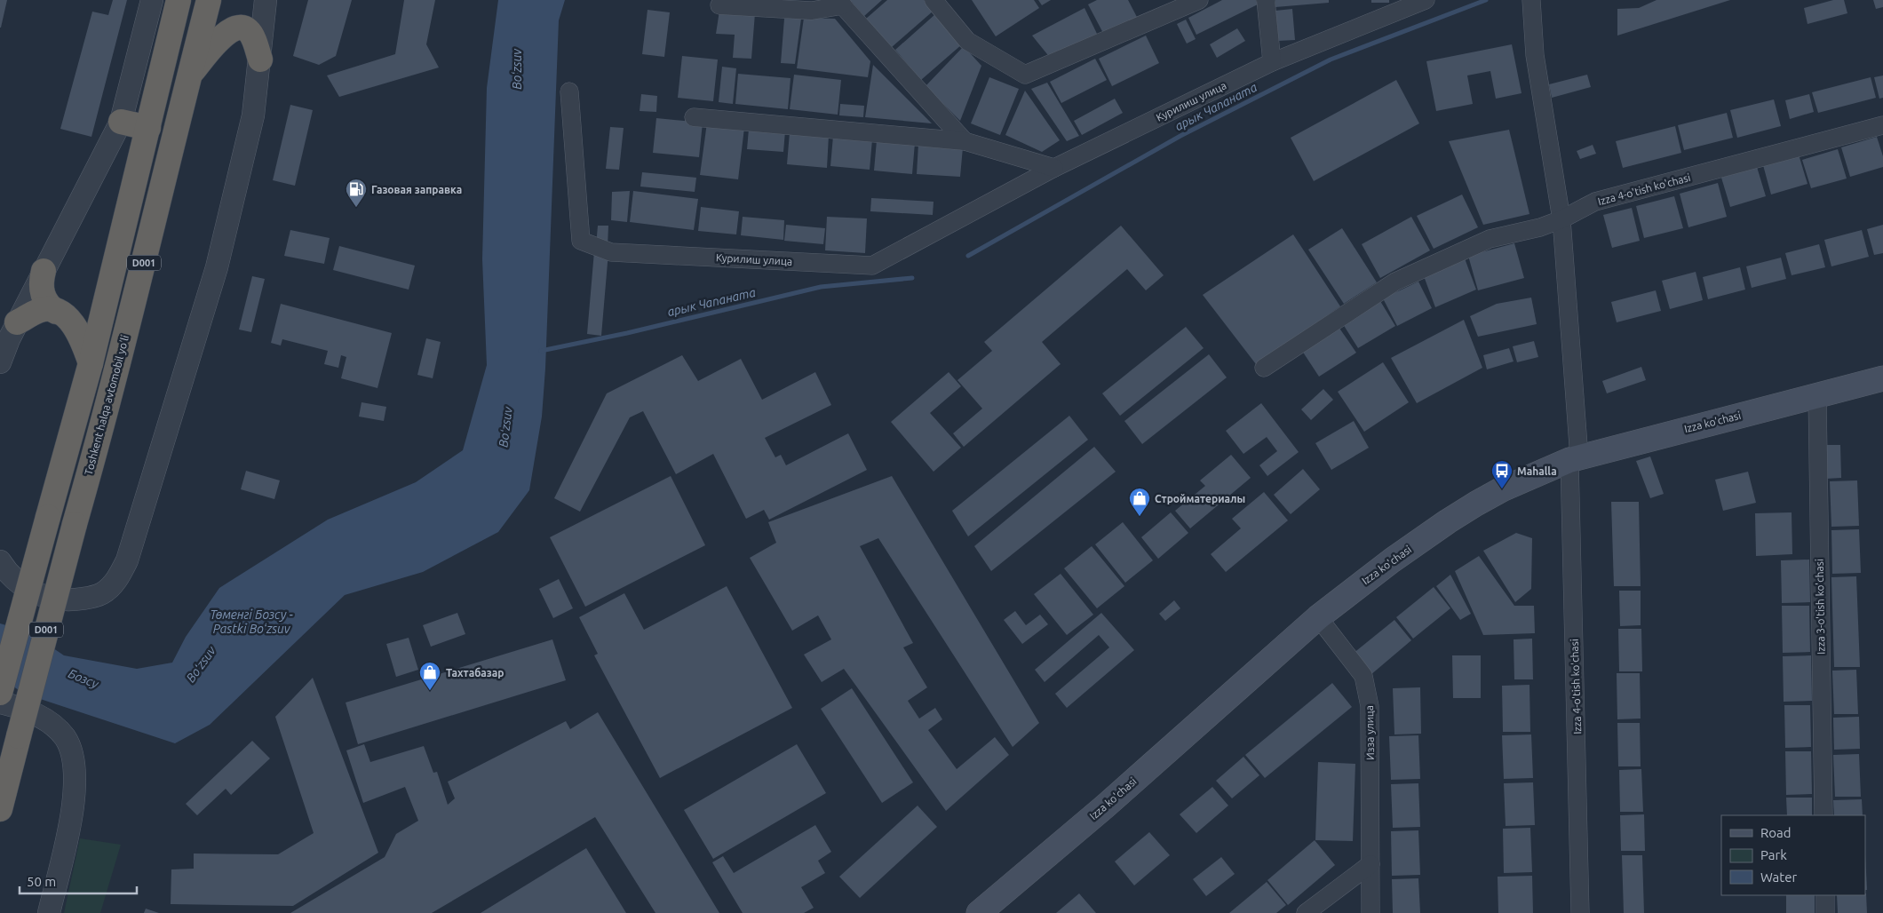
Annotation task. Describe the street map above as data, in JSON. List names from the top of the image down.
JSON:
{
  "streets": {
    "highway": ["D001", "Toshkent halqa avtomobil yo'li"],
    "main road": ["Izza ko'chasi"],
    "street": [
      "Курилиш улица",
      "Izza 4-o'tish ko'chasi",
      "Izza 3-o'tish ko'chasi",
      "Изза улица"
    ]
  },
  "crossings": [
    ["Izza 4-o'tish ko'chasi", "Izza ko'chasi"],
    ["Izza ko'chasi", "Izza 3-o'tish ko'chasi"],
    ["Izza ko'chasi", "Изза улица"]
  ],
  "water": [
    "Boʻzsuv",
    "арык Чапаната",
    "Төменгі Бозсу - Pastki Boʻzsuv",
    "Бозсу"
  ],
  "places": {
    "fuel station": ["Газовая заправка"],
    "bus stop": ["Mahalla"],
    "shop": ["Стройматериалы", "Тахтабазар"]
  },
  "legend": ["Road", "Park", "Water"],
  "scale_bar": "50 m"
}
